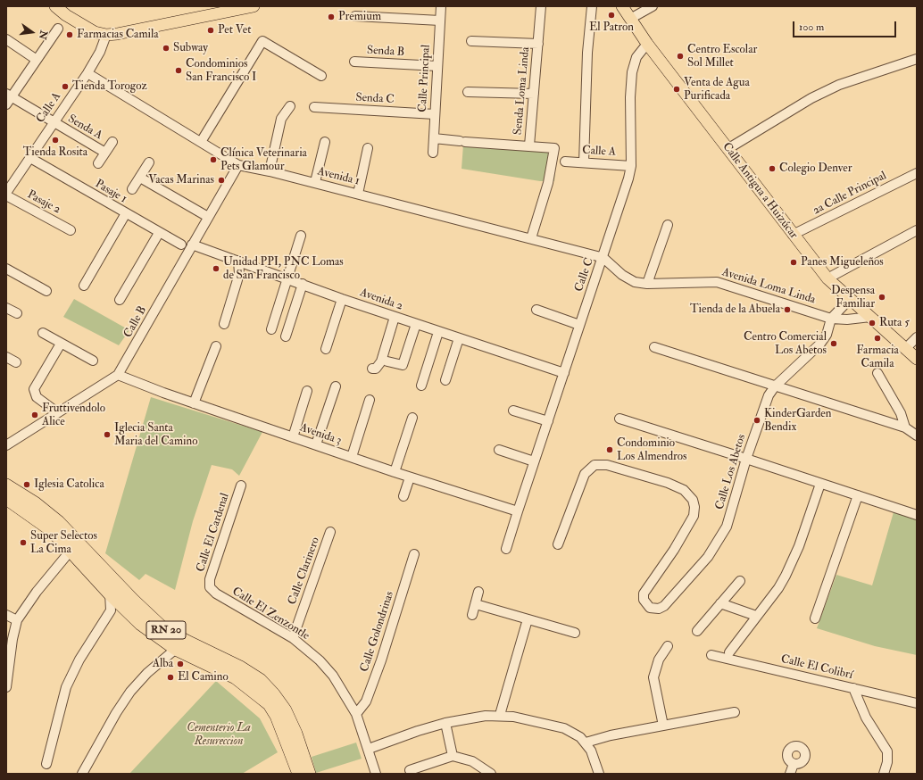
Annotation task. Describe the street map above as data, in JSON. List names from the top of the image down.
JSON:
{
  "streets": {
    "highway": ["RN 20"],
    "main road": ["Calle Antigua a Huizúcar"],
    "street": [
      "Senda B",
      "Calle Principal",
      "Senda Loma Linda",
      "Senda C",
      "Calle A",
      "Senda A",
      "Avenida 1",
      "Pasaje 1",
      "2a Calle Principal",
      "Pasaje 2",
      "Calle C",
      "Avenida Loma Linda",
      "Avenida 2",
      "Calle B",
      "Avenida 3",
      "Calle Los Abetos",
      "Calle El Cardenal",
      "Calle Clarinero",
      "Calle El Zenzontle",
      "Calle Golondrinas",
      "Calle El Colibrí"
    ]
  },
  "crossings": [
    ["Senda B", "Calle Principal"],
    ["Calle Principal", "Senda C"],
    ["Senda Loma Linda", "Avenida 1"],
    ["Calle A", "Senda A"],
    ["Calle A", "Avenida 1"],
    ["Calle A", "Pasaje 1"],
    ["Calle A", "Calle C"],
    ["Avenida 1", "Calle C"],
    ["Avenida 1", "Avenida Loma Linda"],
    ["Avenida 1", "Calle B"],
    ["Calle Antigua a Huizúcar", "2a Calle Principal"],
    ["Calle Antigua a Huizúcar", "Calle C"],
    ["Calle Antigua a Huizúcar", "Avenida Loma Linda"],
    ["Calle Antigua a Huizúcar", "Calle Los Abetos"],
    ["Calle C", "Avenida Loma Linda"],
    ["Calle C", "Avenida 2"],
    ["Calle C", "Avenida 3"],
    ["Avenida Loma Linda", "Calle Los Abetos"],
    ["Avenida 2", "Calle B"],
    ["Calle B", "Avenida 3"],
    ["Calle El Cardenal", "Calle El Zenzontle"],
    ["Calle Clarinero", "Calle El Zenzontle"],
    ["Calle El Zenzontle", "Calle Golondrinas"]
  ],
  "parks": ["Cementerio La Resureccion"],
  "places": [
    "El Patron",
    "Premium",
    "Pet Vet",
    "Farmacias Camila",
    "Subway",
    "Centro Escolar Sol Millet",
    "Condominios San Francisco I",
    "Tienda Torogoz",
    "Venta de Agua Purificada",
    "Tienda Rosita",
    "Clínica Veterinaria Pets Glamour",
    "Colegio Denver",
    "Vacas Marinas",
    "Panes Migueleños",
    "Unidad PPI, PNC Lomas de San Francisco",
    "Despensa Familiar",
    "Tienda de la Abuela",
    "Ruta 5",
    "Farmacia Camila",
    "Centro Comercial Los Abetos",
    "Fruttivendolo Alice",
    "KinderGarden Bendix",
    "Iglecia Santa Maria del Camino",
    "Condominio Los Almendros",
    "Iglesia Catolica",
    "Super Selectos La Cima",
    "Alba",
    "El Camino"
  ],
  "scale_bar": "100 m",
  "north": "right"
}
